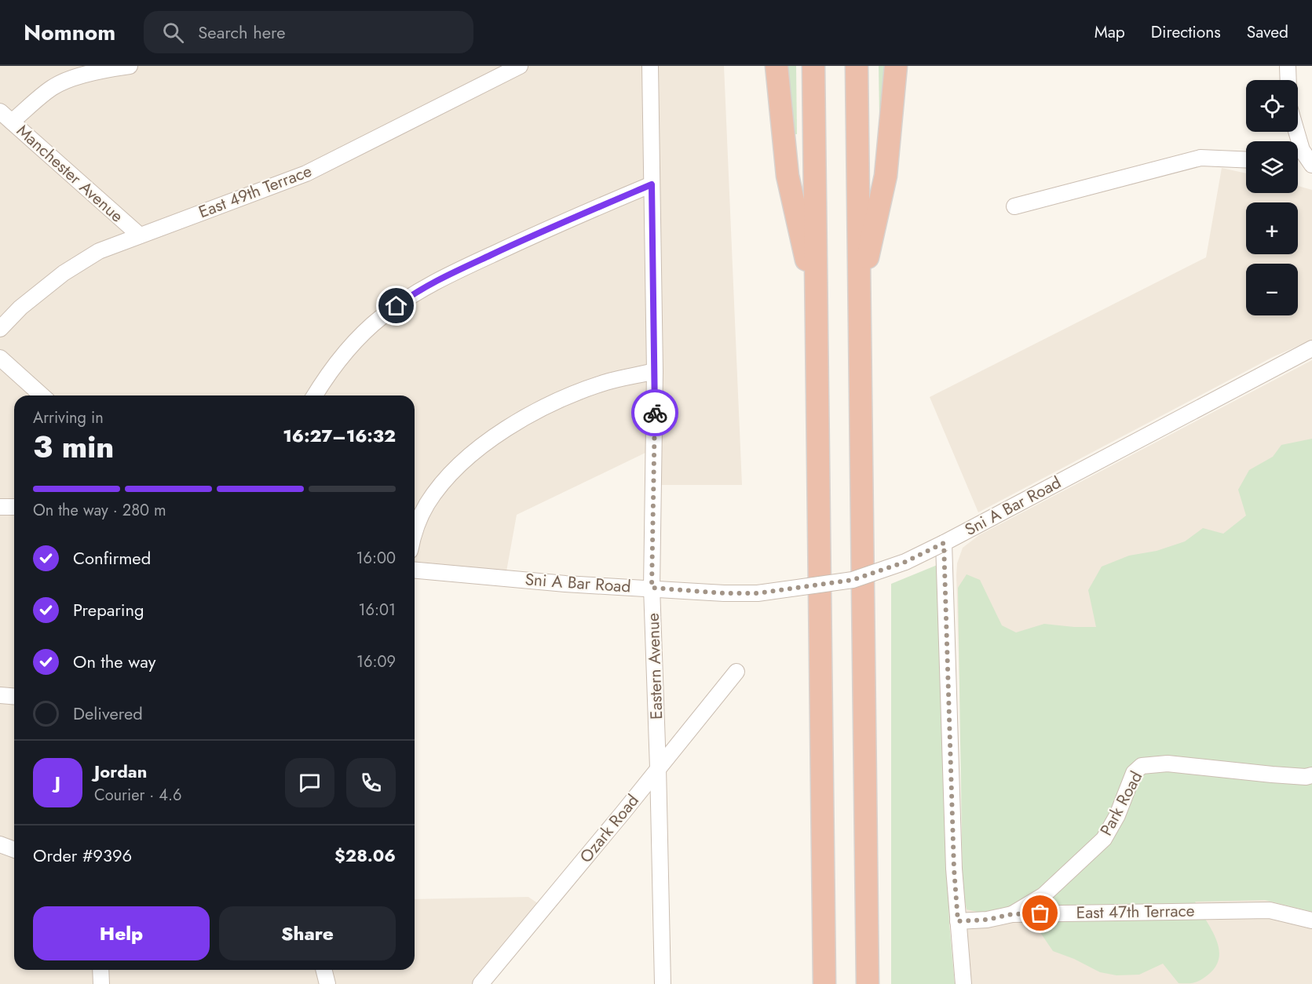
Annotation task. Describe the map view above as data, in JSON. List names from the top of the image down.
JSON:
{
  "streets": {
    "street": [
      "Manchester Avenue",
      "East 49th Terrace",
      "Sni A Bar Road",
      "Eastern Avenue",
      "Park Road",
      "Ozark Road",
      "East 47th Terrace"
    ]
  },
  "crossings": [
    ["Manchester Avenue", "East 49th Terrace"],
    ["Sni A Bar Road", "Eastern Avenue"],
    ["Eastern Avenue", "Ozark Road"],
    ["Park Road", "East 47th Terrace"]
  ],
  "page": {
    "header": "Nomnom",
    "search": "Search here",
    "nav": ["Map", "Directions", "Saved"],
    "map_buttons": ["+", "−"],
    "heading": ["3 min", "Arriving in", "16:27–16:32"],
    "panel": [
      "Jordan",
      "Courier · 4.6",
      "Order #9396",
      "$28.06"
    ],
    "bar": "On the way · 280 m",
    "list": [
      ["Confirmed", "16:00"],
      ["Preparing", "16:01"],
      ["On the way", "16:09"],
      "Delivered"
    ],
    "round": "J",
    "buttons": ["Help", "Share"]
  }
}
